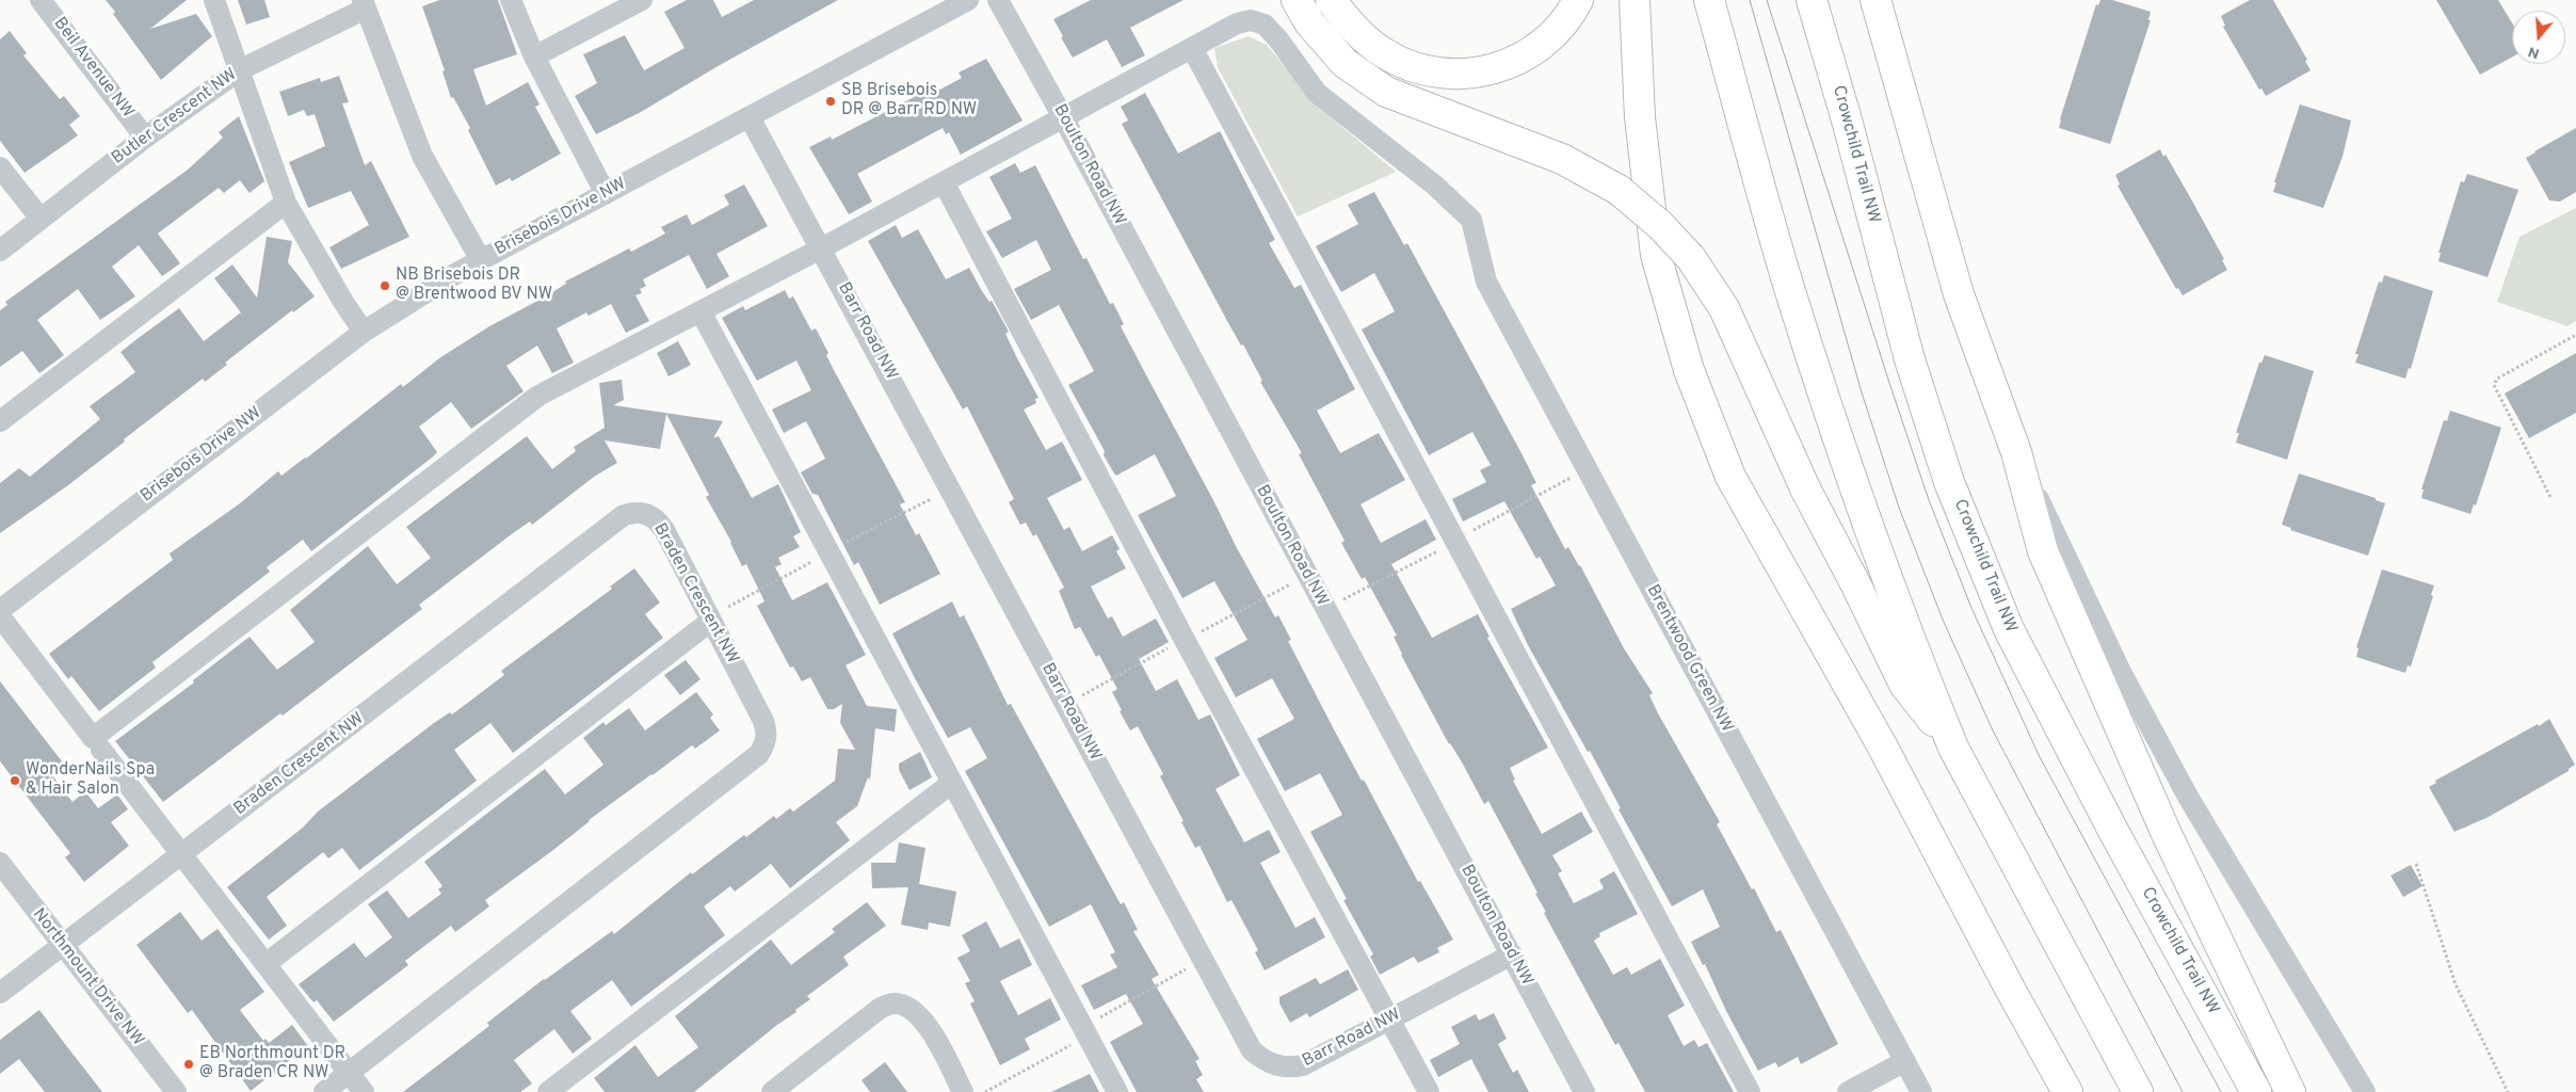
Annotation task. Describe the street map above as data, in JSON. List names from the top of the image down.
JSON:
{
  "streets": {
    "highway": ["Crowchild Trail NW"],
    "street": [
      "Beil Avenue NW",
      "Butler Crescent NW",
      "Boulton Road NW",
      "Brisebois Drive NW",
      "Barr Road NW",
      "Braden Crescent NW",
      "Brentwood Green NW",
      "Northmount Drive NW"
    ]
  },
  "crossings": [
    ["Beil Avenue NW", "Butler Crescent NW"],
    ["Boulton Road NW", "Barr Road NW"],
    ["Brisebois Drive NW", "Barr Road NW"],
    ["Braden Crescent NW", "Northmount Drive NW"]
  ],
  "places": [
    "SB Brisebois DR @ Barr RD NW",
    "NB Brisebois DR @ Brentwood BV NW",
    "WonderNails Spa & Hair Salon",
    "EB Northmount DR @ Braden CR NW"
  ],
  "north": "bottom"
}
